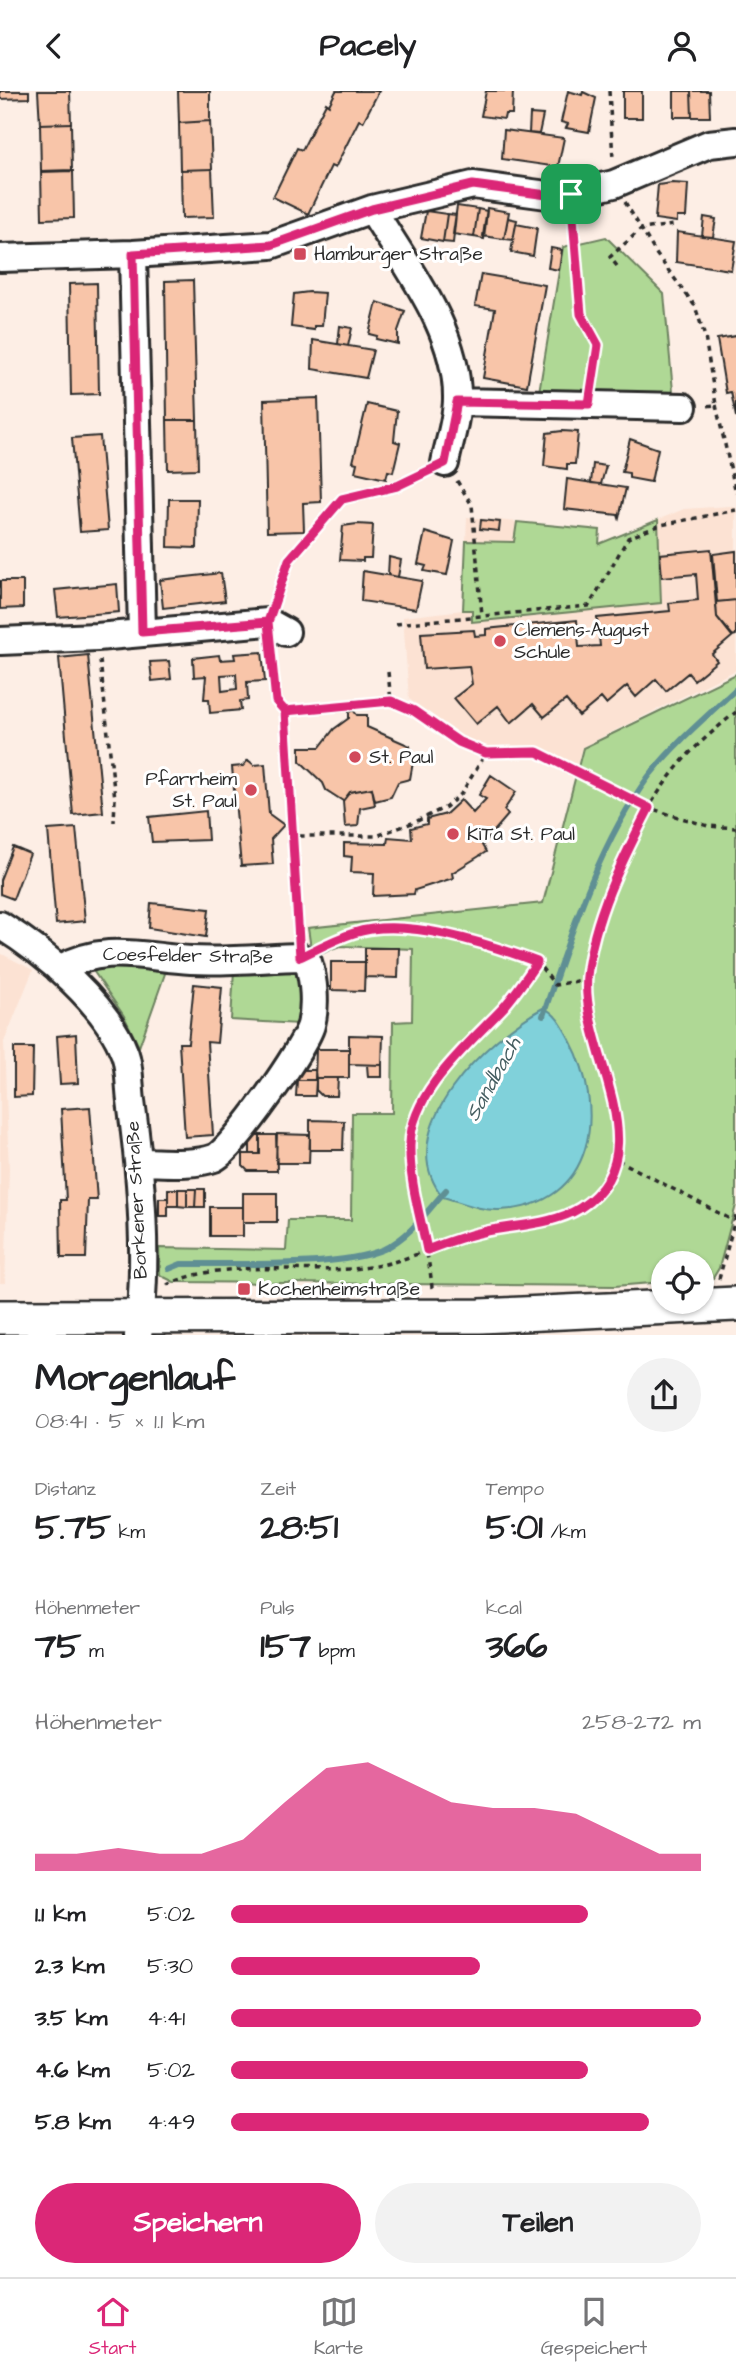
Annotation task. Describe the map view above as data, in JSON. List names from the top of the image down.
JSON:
{
  "streets": {
    "street": ["Coesfelder Straße", "Borkener Straße"]
  },
  "crossings": [
    ["Coesfelder Straße", "Borkener Straße"]
  ],
  "water": ["Sandbach"],
  "places": {
    "transit": ["Hamburger Straße", "Kochenheimstraße"],
    "other": [
      "Clemens-August Schule",
      "St. Paul",
      "Pfarrheim St. Paul",
      "KiTa St. Paul"
    ]
  },
  "page": {
    "header": "Pacely",
    "heading": ["Morgenlauf", "08:41 · 5 × 1.1 km"],
    "stats": [
      ["Distanz", "5.75 km"],
      ["Zeit", "28:51"],
      ["Tempo", "5:01 /km"],
      ["Höhenmeter", "75 m"],
      ["Puls", "157 bpm"],
      ["kcal", "366"]
    ],
    "chart": ["Höhenmeter", "258–272 m"],
    "list": [
      {
        "name": "1.1 km",
        "note": "5:02"
      },
      {
        "name": "2.3 km",
        "note": "5:30"
      },
      {
        "name": "3.5 km",
        "note": "4:41"
      },
      {
        "name": "4.6 km",
        "note": "5:02"
      },
      {
        "name": "5.8 km",
        "note": "4:49"
      }
    ],
    "buttons": ["Speichern", "Teilen"],
    "tabs": ["Start", "Karte", "Gespeichert"]
  }
}
